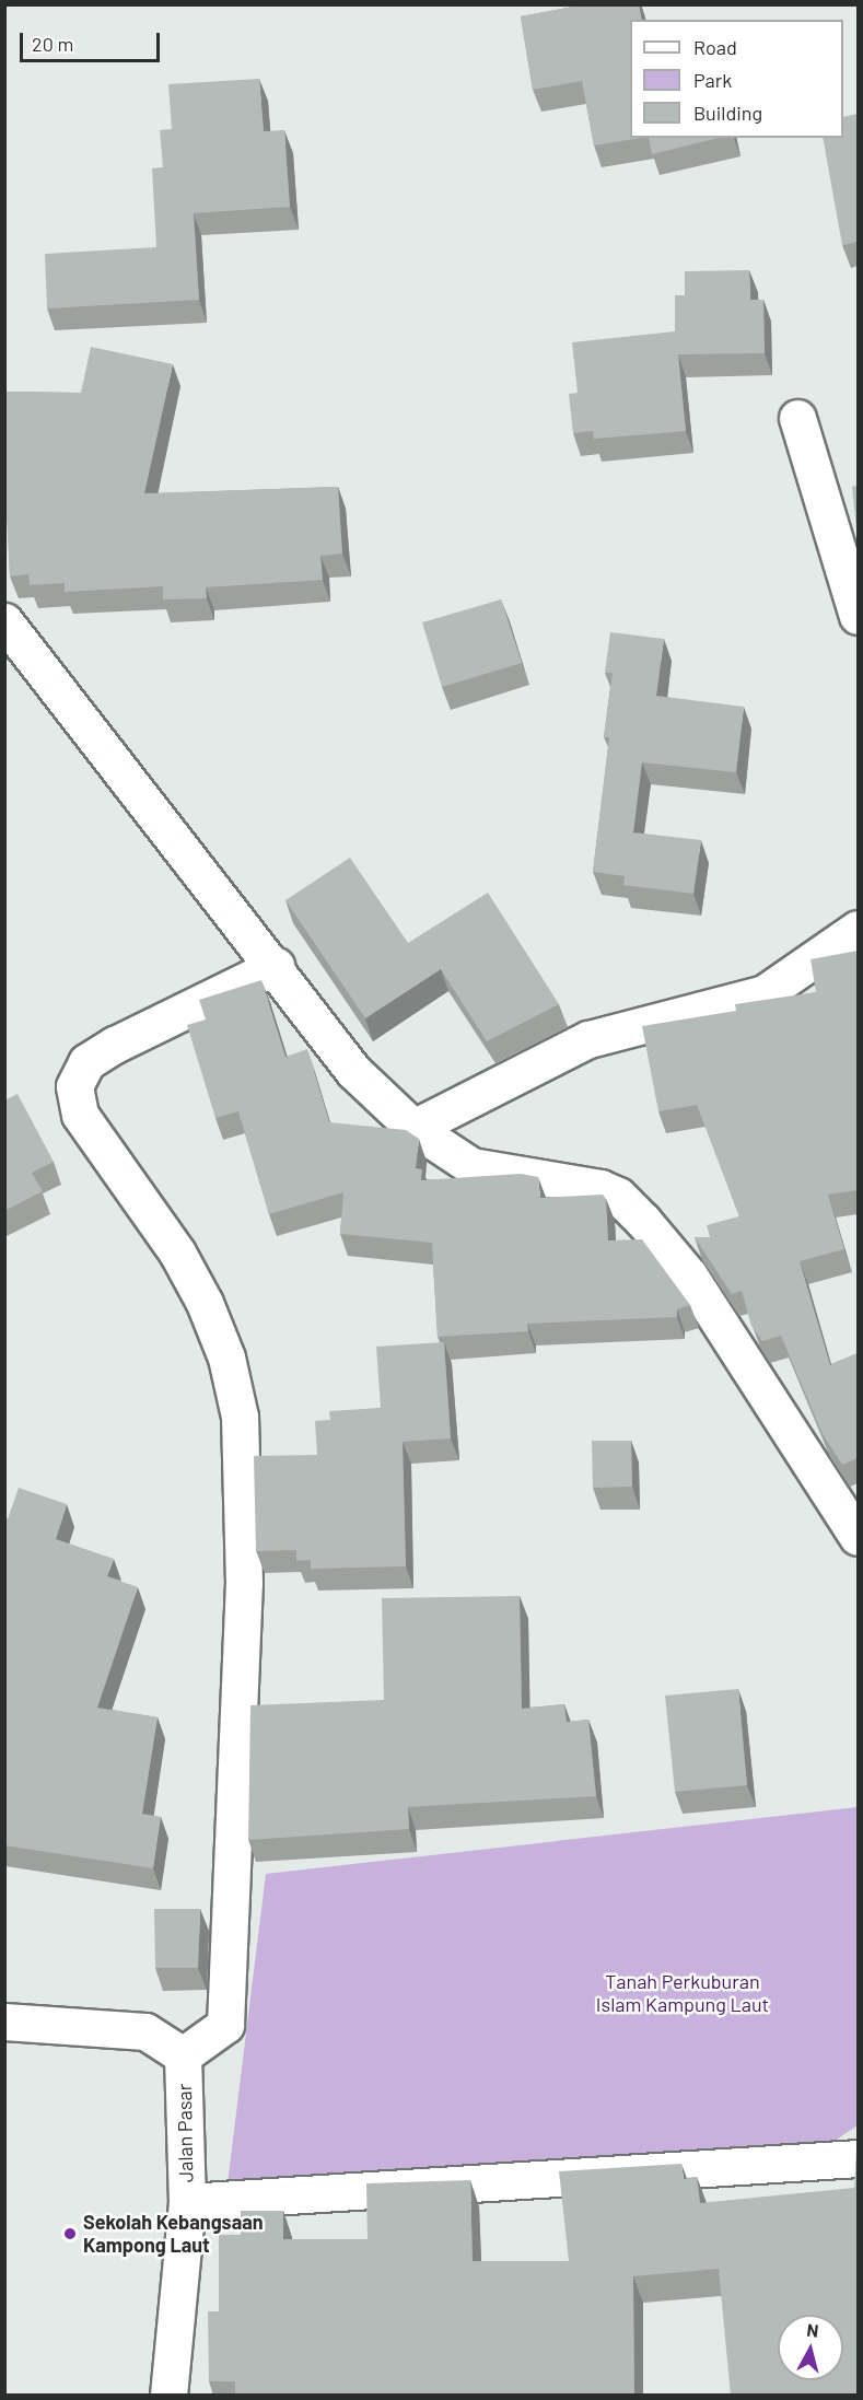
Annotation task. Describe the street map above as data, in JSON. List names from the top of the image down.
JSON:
{
  "streets": {
    "street": ["Jalan Pasar"]
  },
  "parks": ["Tanah Perkuburan Islam Kampung Laut"],
  "places": ["Sekolah Kebangsaan Kampong Laut"],
  "legend": ["Road", "Park", "Building"],
  "scale_bar": "20 m",
  "north": "top"
}
